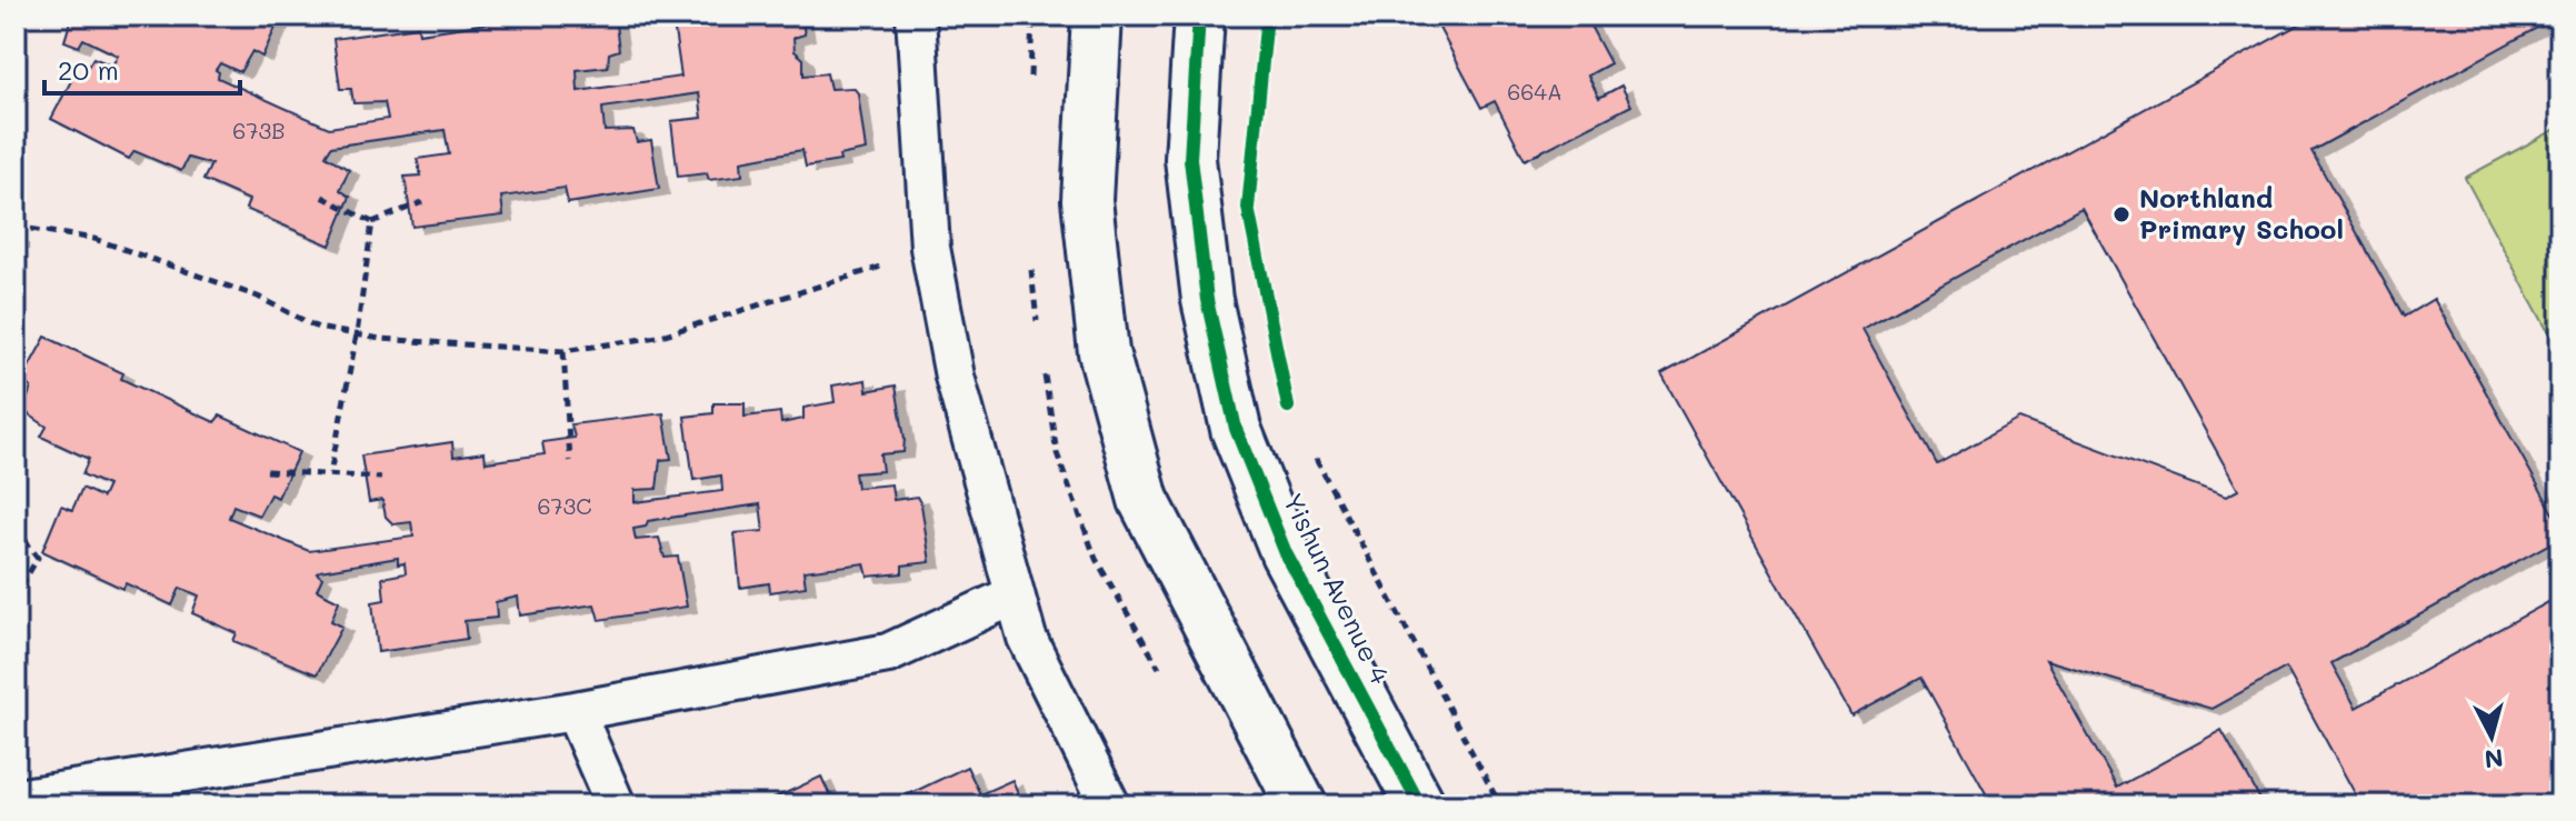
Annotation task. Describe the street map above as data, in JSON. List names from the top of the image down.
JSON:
{
  "streets": {
    "street": ["Yishun Avenue 4"]
  },
  "places": ["Northland Primary School"],
  "house_numbers": ["664A", "673B", "673C"],
  "scale_bar": "20 m",
  "north": "bottom"
}
